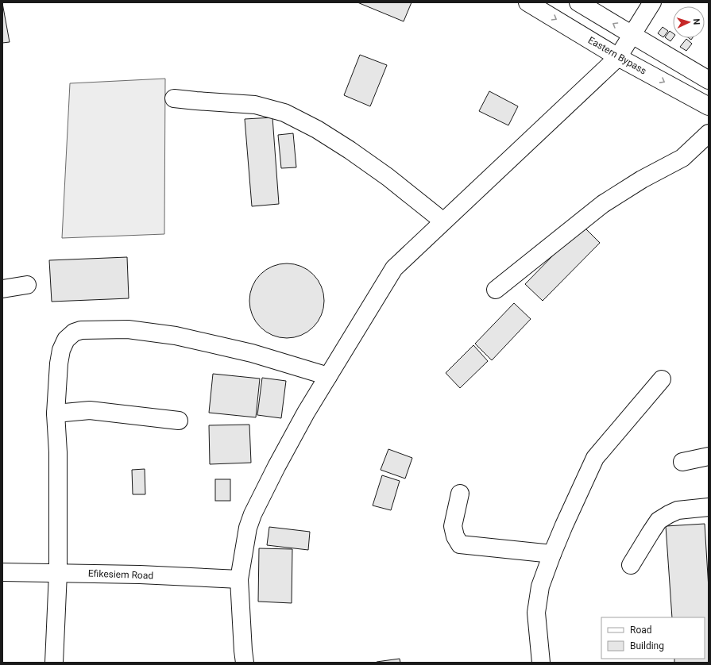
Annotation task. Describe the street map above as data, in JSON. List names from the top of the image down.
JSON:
{
  "streets": {
    "main road": ["Eastern Bypass", "Efikesiem Road"]
  },
  "legend": ["Road", "Building"],
  "north": "right"
}
